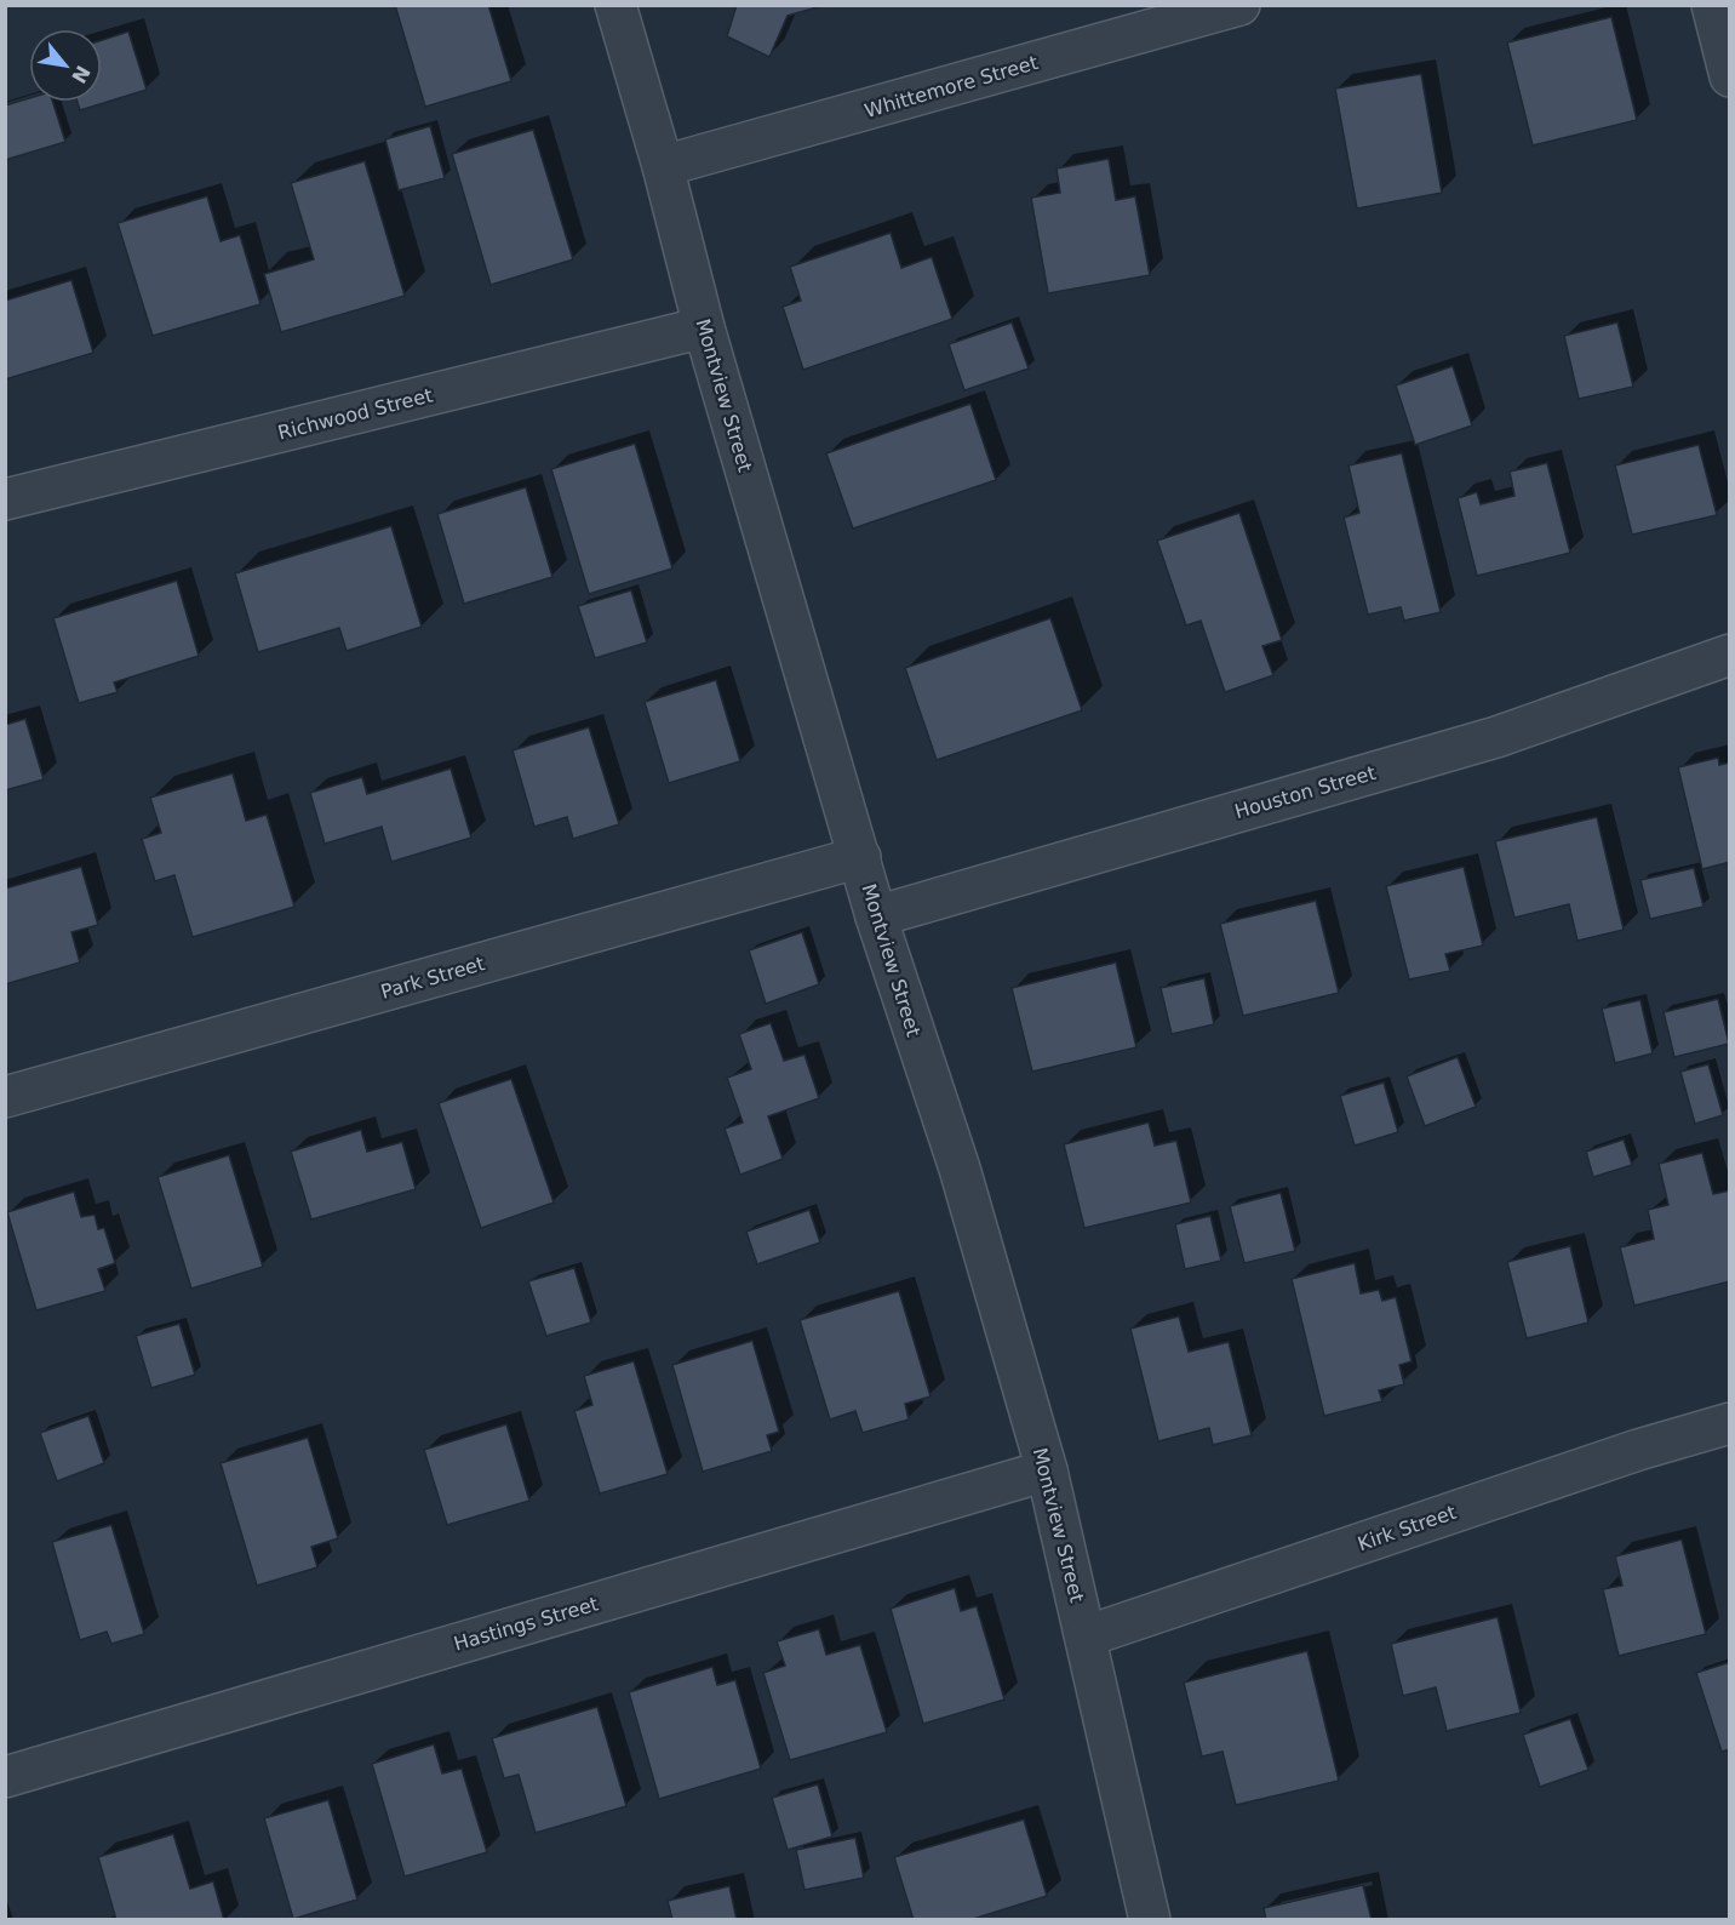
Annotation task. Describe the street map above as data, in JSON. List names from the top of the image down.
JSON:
{
  "streets": {
    "street": [
      "Whittemore Street",
      "Montview Street",
      "Richwood Street",
      "Houston Street",
      "Park Street",
      "Kirk Street",
      "Hastings Street"
    ]
  },
  "crossings": [
    ["Whittemore Street", "Montview Street"],
    ["Montview Street", "Richwood Street"],
    ["Montview Street", "Houston Street"],
    ["Montview Street", "Park Street"],
    ["Montview Street", "Kirk Street"],
    ["Montview Street", "Hastings Street"]
  ],
  "north": "bottom right"
}
